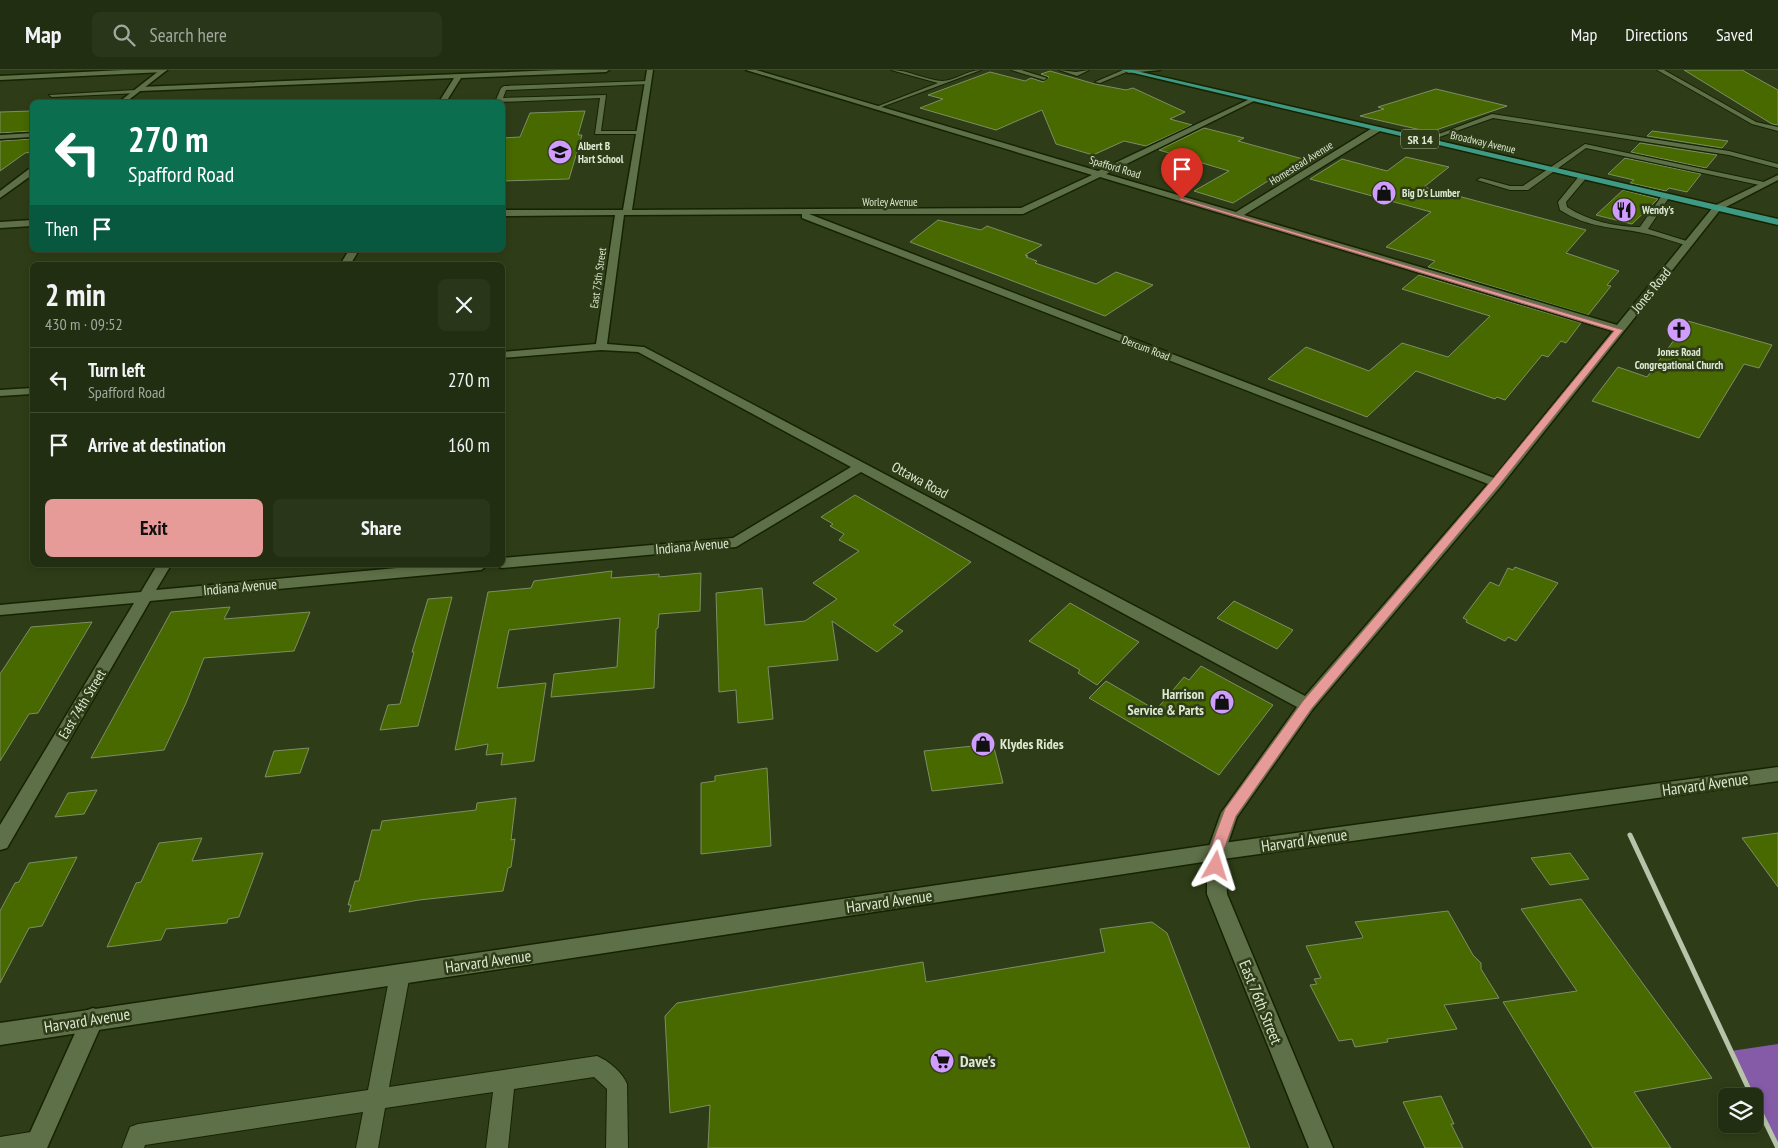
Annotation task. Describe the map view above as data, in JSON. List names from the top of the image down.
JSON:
{
  "streets": {
    "main road": ["SR 14", "Broadway Avenue"],
    "street": [
      "Homestead Avenue",
      "Spafford Road",
      "Worley Avenue",
      "East 75th Street",
      "Jones Road",
      "Dercum Road",
      "Ottawa Road",
      "Indiana Avenue",
      "East 74th Street",
      "Harvard Avenue",
      "East 76th Street"
    ]
  },
  "crossings": [
    ["Broadway Avenue", "Homestead Avenue"],
    ["Broadway Avenue", "Worley Avenue"],
    ["Broadway Avenue", "Jones Road"],
    ["Homestead Avenue", "Spafford Road"],
    ["Spafford Road", "Worley Avenue"],
    ["Spafford Road", "Jones Road"],
    ["Worley Avenue", "East 75th Street"],
    ["Worley Avenue", "Dercum Road"],
    ["East 75th Street", "Ottawa Road"],
    ["Jones Road", "Dercum Road"],
    ["Jones Road", "Ottawa Road"],
    ["Jones Road", "Harvard Avenue"],
    ["Jones Road", "East 76th Street"],
    ["Ottawa Road", "Indiana Avenue"],
    ["Indiana Avenue", "East 74th Street"],
    ["Harvard Avenue", "East 76th Street"]
  ],
  "places": {
    "school or university": ["Albert B Hart School"],
    "shop": ["Big D's Lumber", "Harrison Service & Parts", "Klydes Rides"],
    "restaurant": ["Wendy's"],
    "church": ["Jones Road Congregational Church"],
    "supermarket": ["Dave's"]
  },
  "page": {
    "header": "Map",
    "search": "Search here",
    "nav": ["Map", "Directions", "Saved"],
    "turn": ["270 m", "Spafford Road"],
    "then": "Then",
    "heading": ["2 min", "430 m · 09:52"],
    "list": [
      {
        "name": "Turn left",
        "note": "Spafford Road",
        "value": "270 m"
      },
      {
        "name": "Arrive at destination",
        "value": "160 m"
      }
    ],
    "buttons": ["Exit", "Share"]
  }
}
